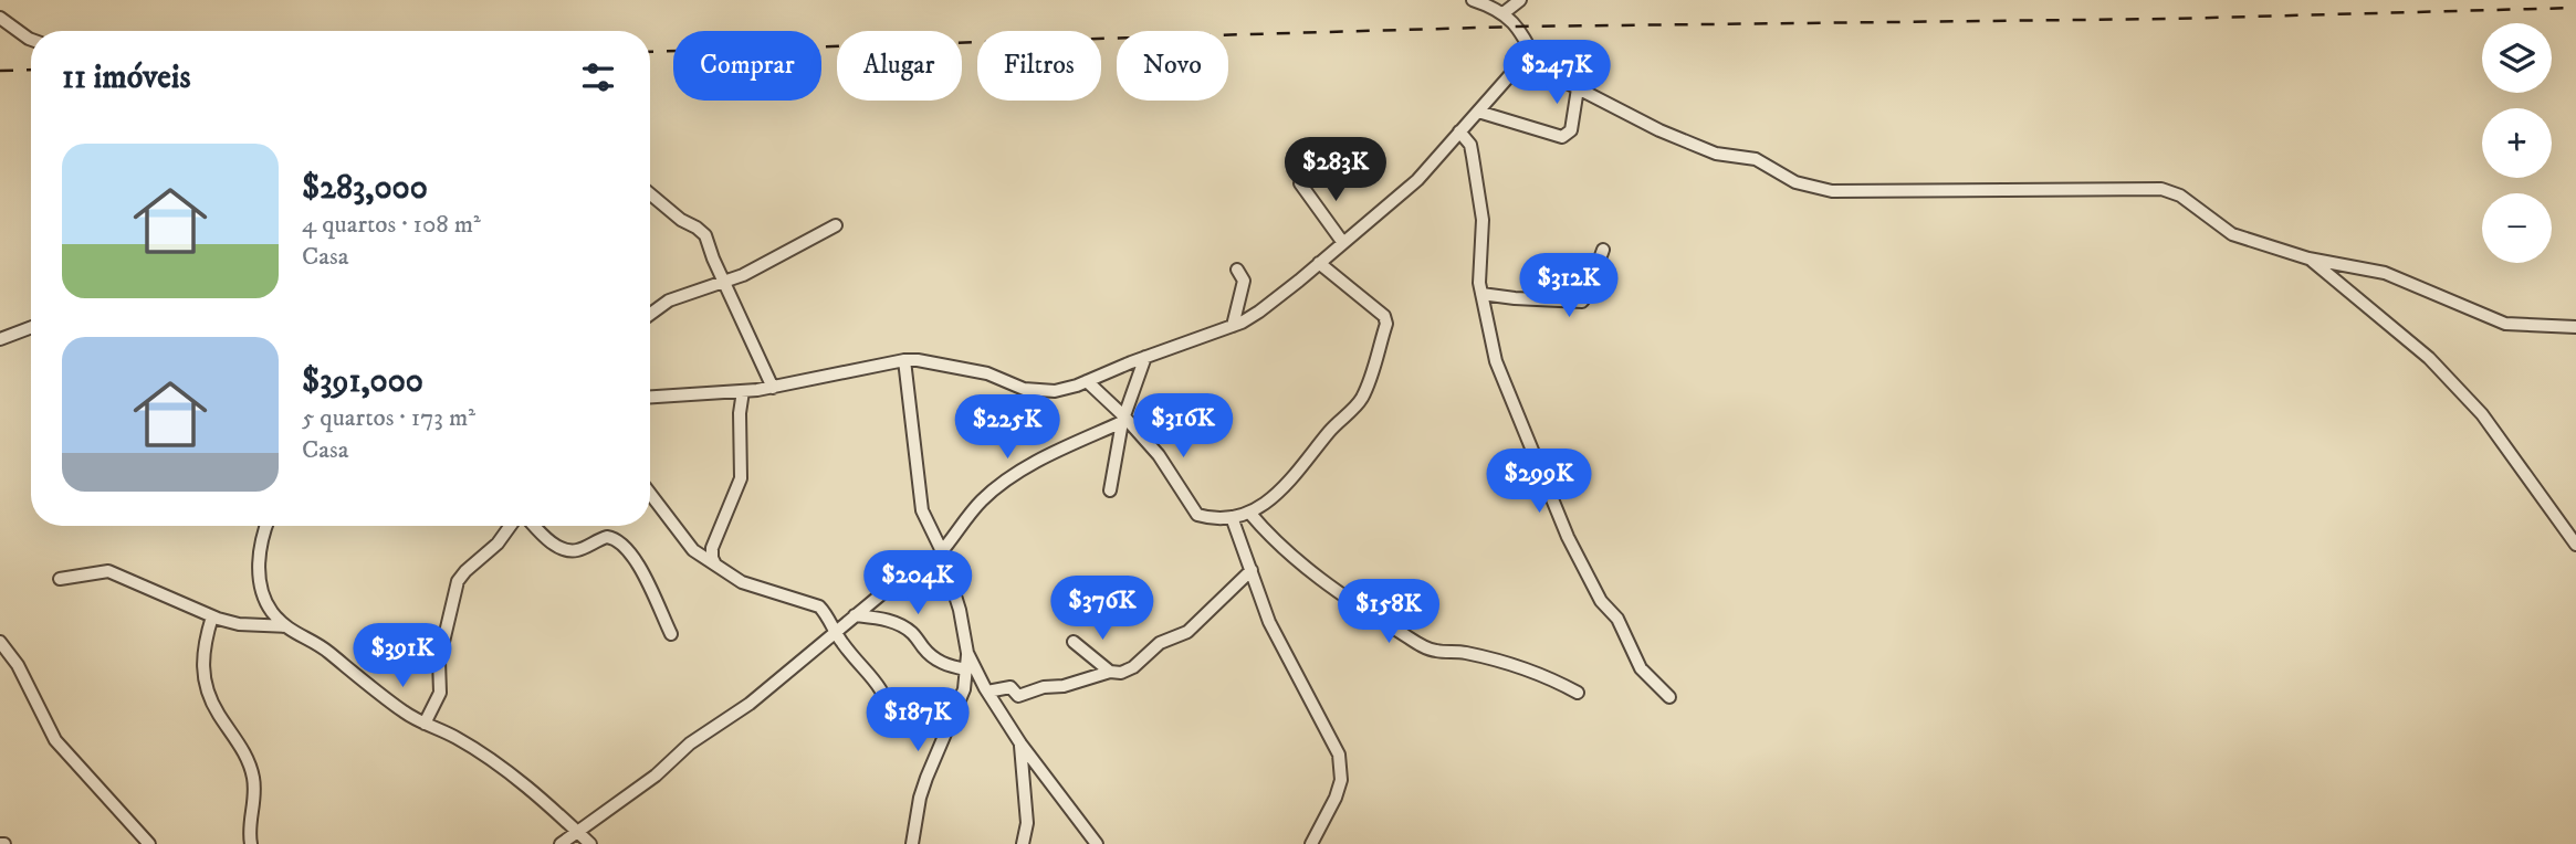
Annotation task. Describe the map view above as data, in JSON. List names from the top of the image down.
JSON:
{
  "page": {
    "map_buttons": ["+", "−"],
    "chip": [
      "Comprar",
      "Alugar",
      "Filtros",
      "Novo"
    ],
    "heading": "11 imóveis",
    "price": [
      "$247K",
      "$283K",
      "$312K",
      "$316K",
      "$225K",
      "$299K",
      "$204K",
      "$376K",
      "$158K",
      "$391K",
      "$187K"
    ],
    "list": [
      {
        "name": "$283,000",
        "note": "4 quartos · 108 m² · Casa"
      },
      {
        "name": "$391,000",
        "note": "5 quartos · 173 m² · Casa"
      }
    ]
  }
}
